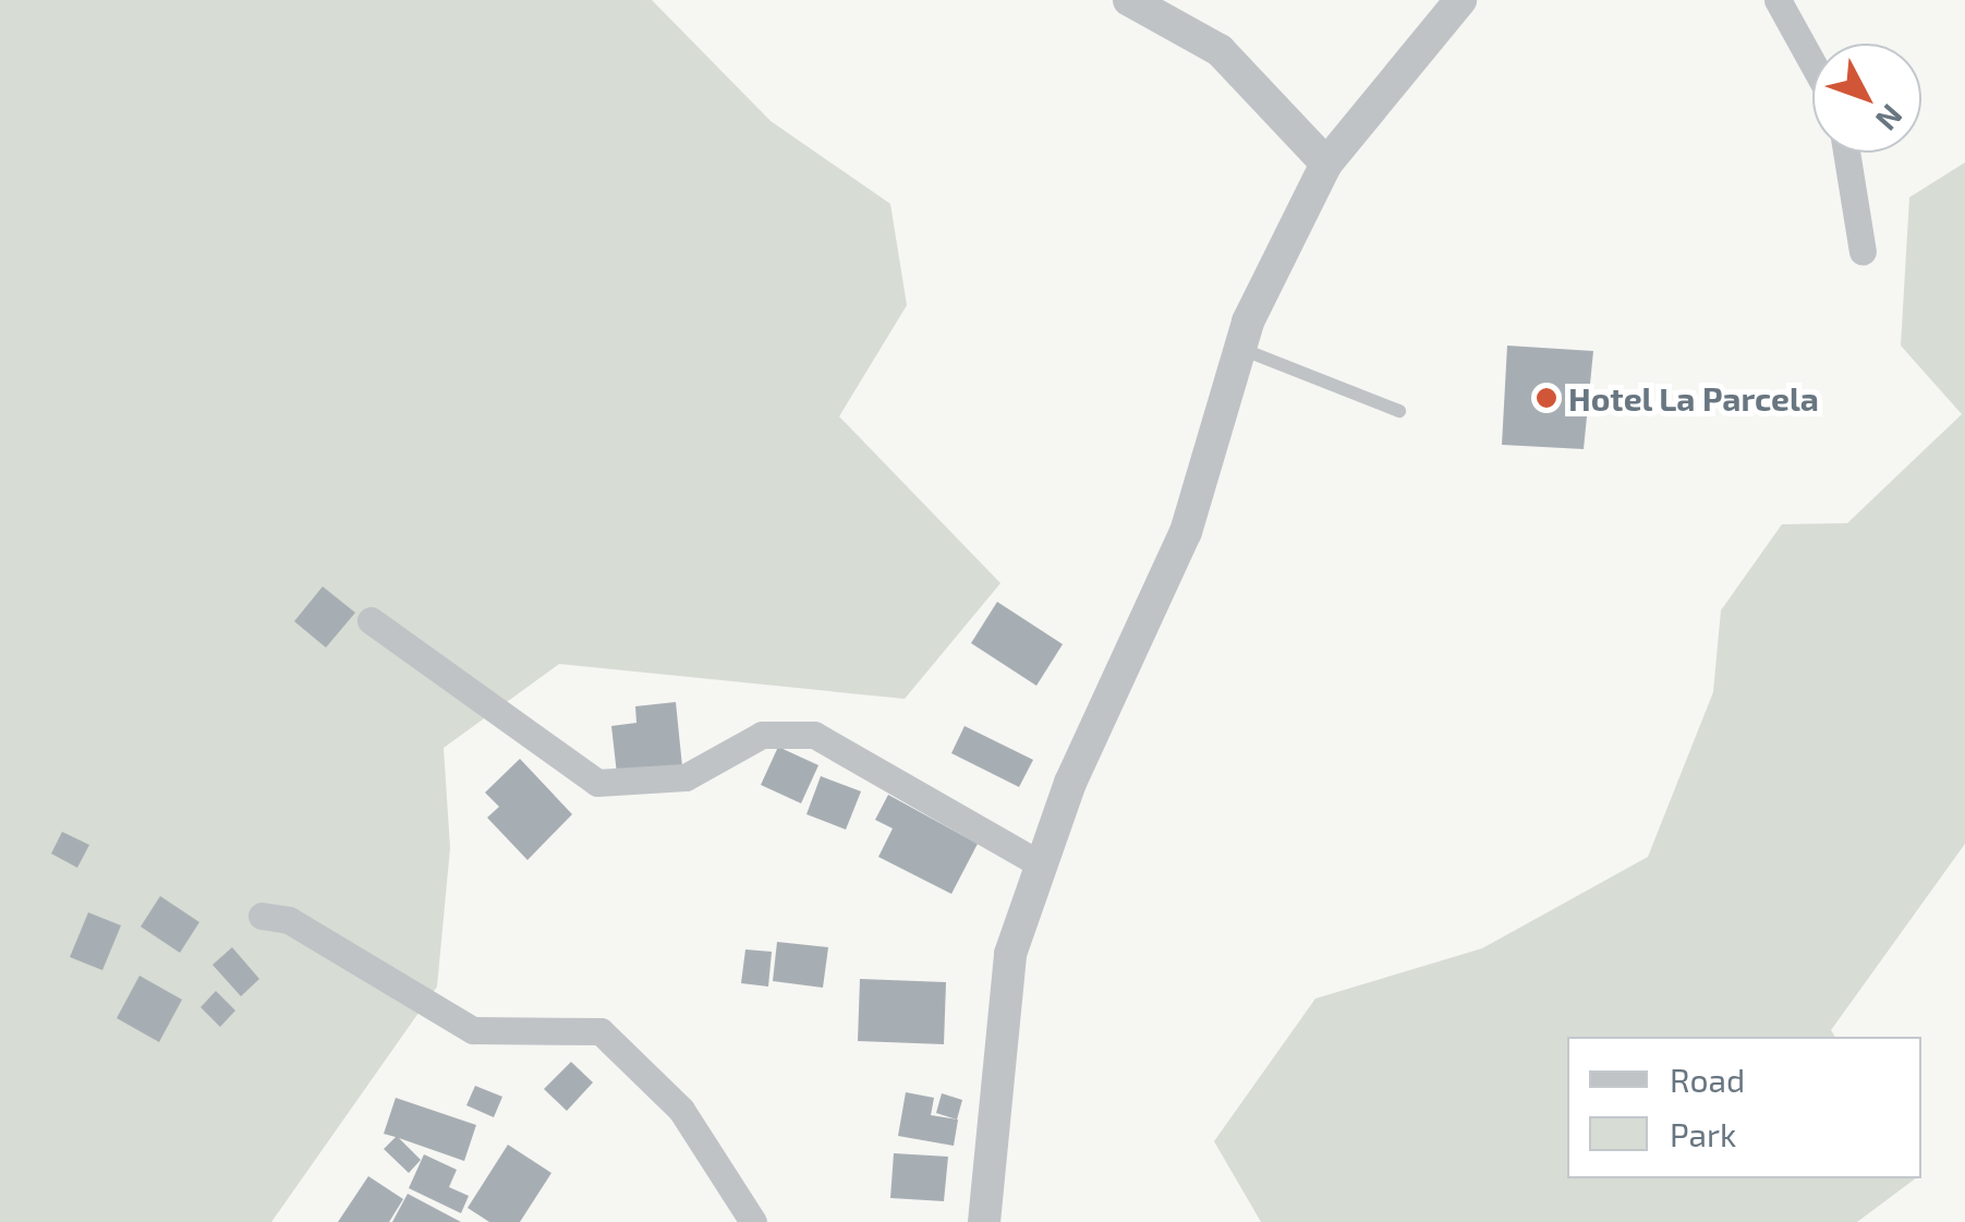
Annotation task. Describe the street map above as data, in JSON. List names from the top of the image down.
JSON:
{
  "places": ["Hotel La Parcela"],
  "legend": ["Road", "Park"],
  "north": "bottom right"
}
